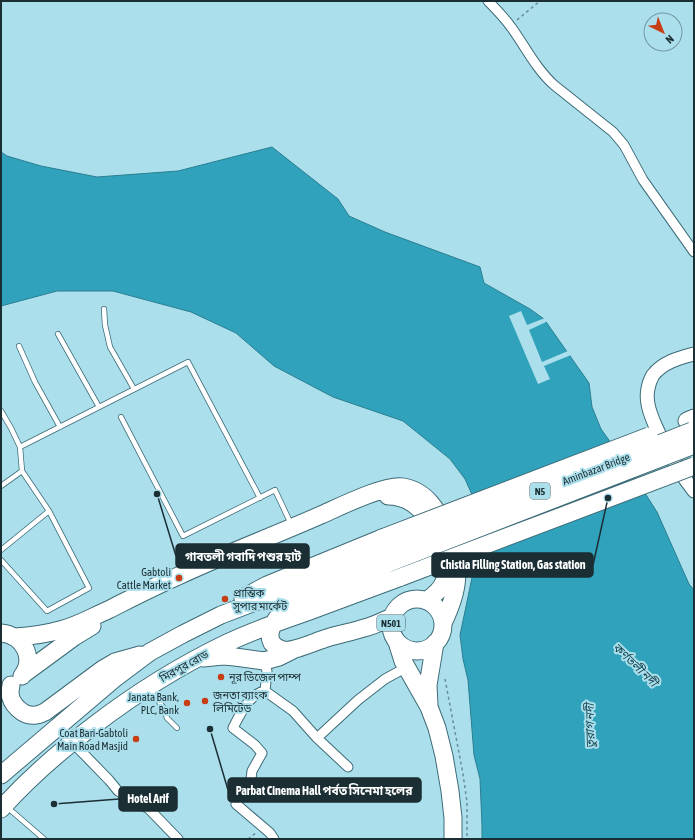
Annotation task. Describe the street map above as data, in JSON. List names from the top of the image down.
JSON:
{
  "streets": {
    "highway": [
      "Aminbazar Bridge",
      "N5",
      "N501",
      "মিরপুর রোড"
    ]
  },
  "crossings": [
    ["Aminbazar Bridge", "N5"],
    ["N5", "N501"],
    ["N5", "মিরপুর রোড"],
    ["N501", "মিরপুর রোড"]
  ],
  "water": ["কর্ণতলী নদী", "তুরাগ নদী"],
  "places": [
    "গাবতলী গবাদি পশুর হাট",
    "Chistia Filling Station, Gas station",
    "Gabtoli Cattle Market",
    "প্রান্তিক সুপার মার্কেট",
    "নূর ডিজেল পাম্প",
    "জনতা ব্যাংক লিমিটেড",
    "Janata Bank, PLC, Bank",
    "Parbat Cinema Hall পর্বত সিনেমা হলের",
    "Coat Bari-Gabtoli Main Road Masjid",
    "Hotel Arif"
  ],
  "north": "bottom right"
}
